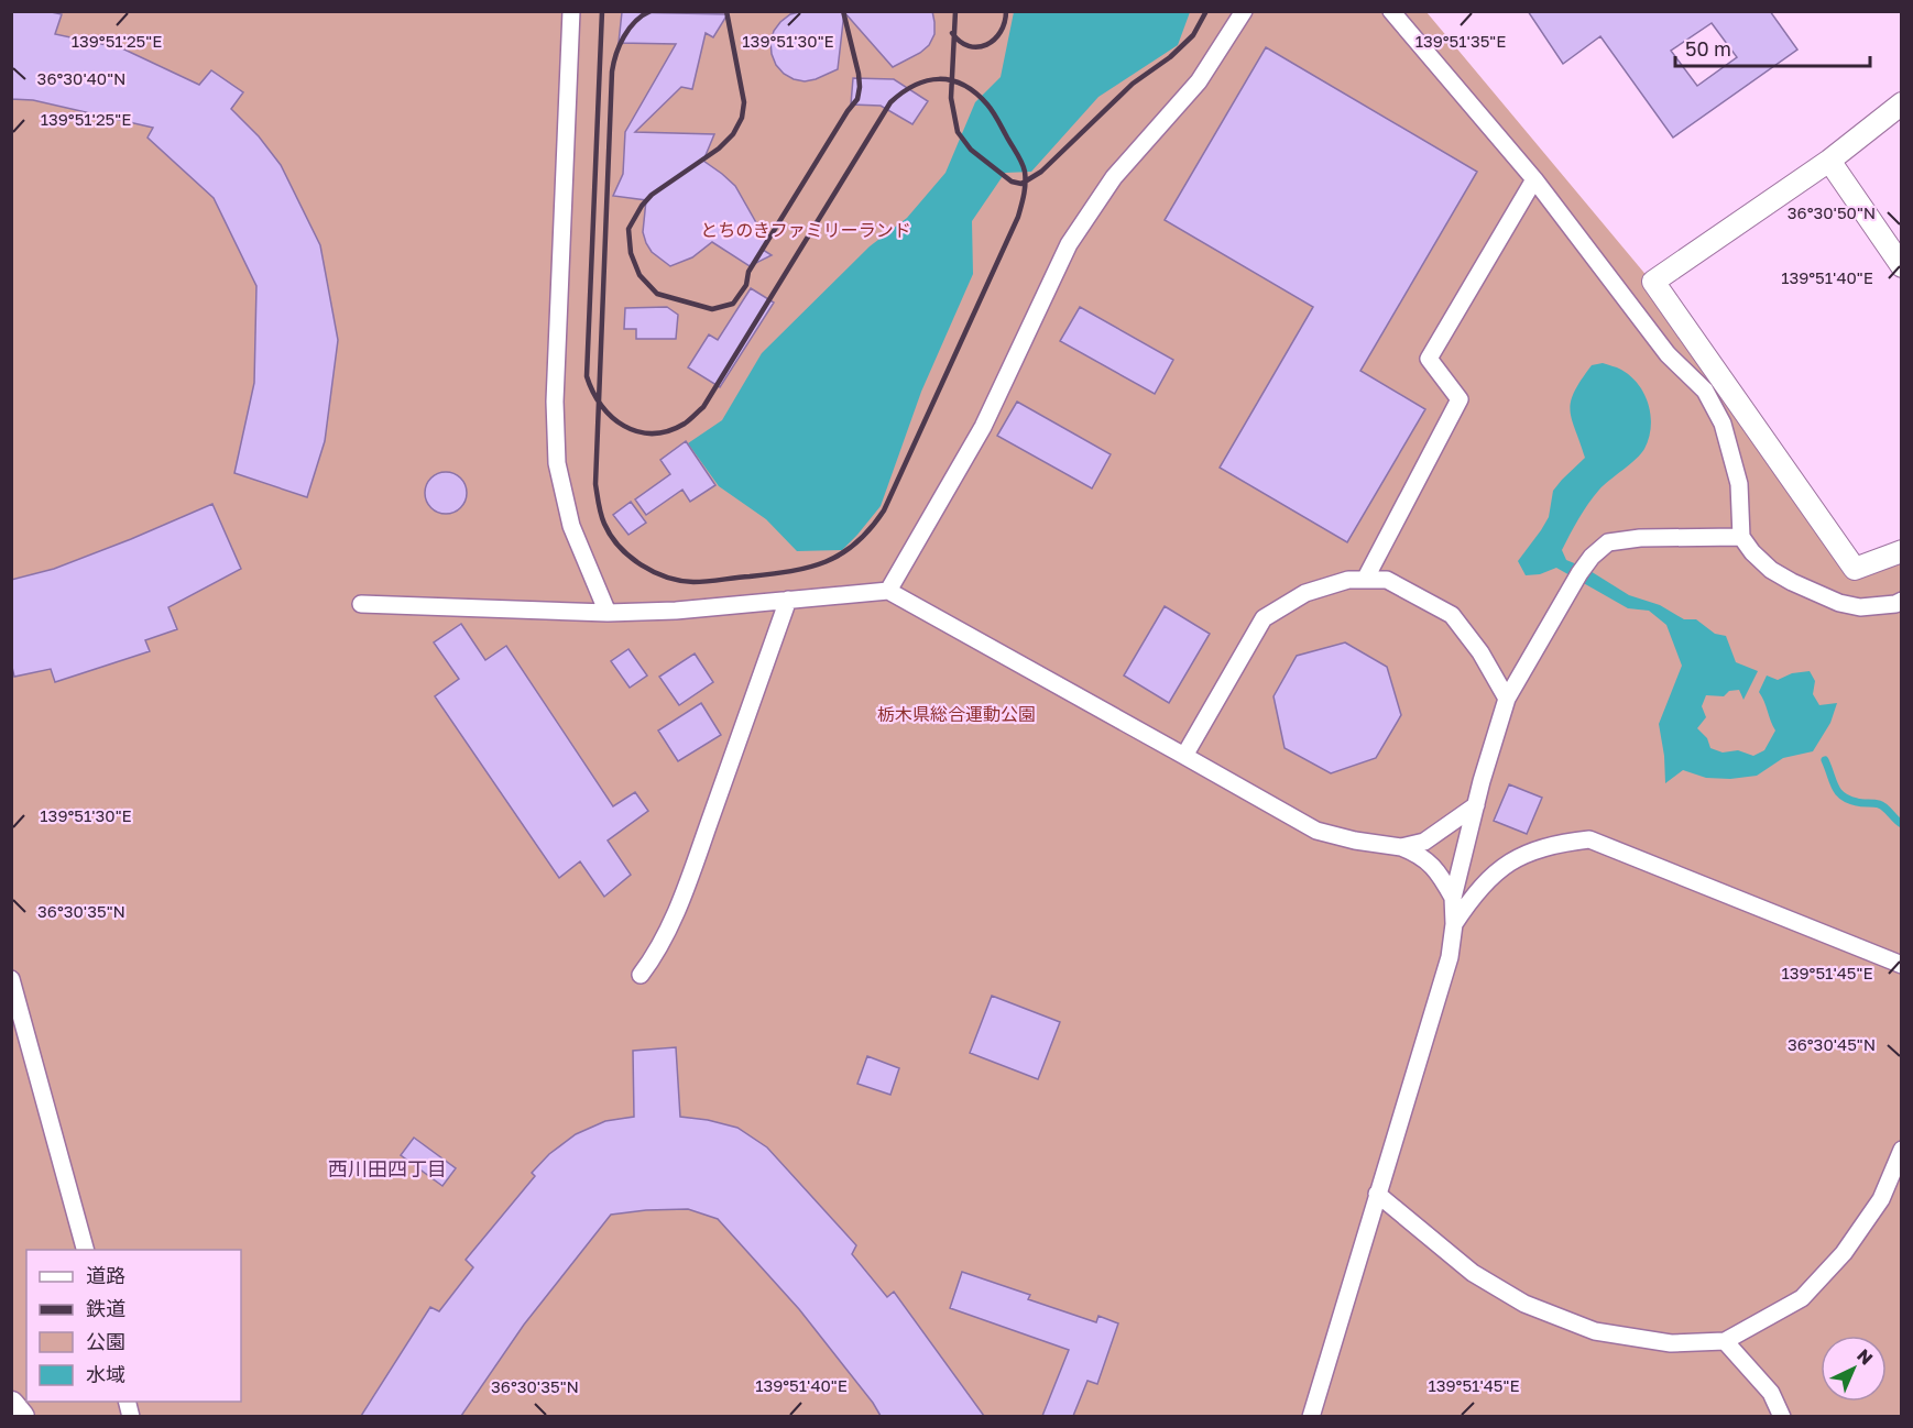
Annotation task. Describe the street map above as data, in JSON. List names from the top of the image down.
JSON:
{
  "districts": ["西川田四丁目"],
  "parks": ["とちのきファミリーランド", "栃木県総合運動公園"],
  "legend": [
    "道路",
    "鉄道",
    "公園",
    "水域"
  ],
  "scale_bar": "50 m",
  "north": "top right",
  "coordinates": [
    "139°51'25\"E",
    "139°51'30\"E",
    "139°51'35\"E",
    "36°30'40\"N",
    "36°30'50\"N",
    "139°51'40\"E",
    "36°30'35\"N",
    "139°51'45\"E",
    "36°30'45\"N"
  ]
}
